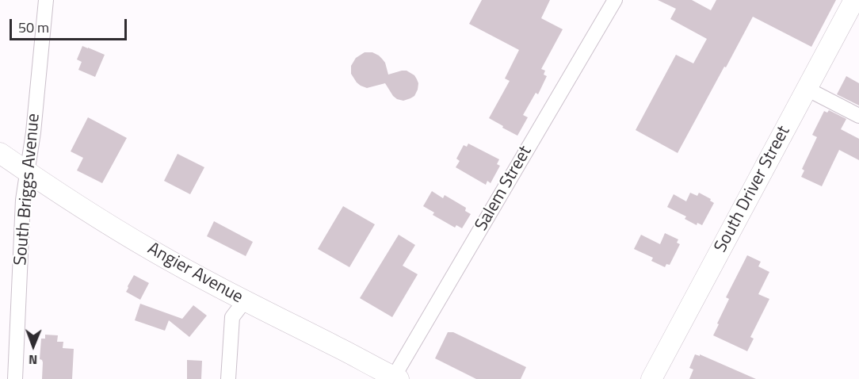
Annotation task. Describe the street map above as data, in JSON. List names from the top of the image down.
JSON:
{
  "streets": {
    "main road": ["South Driver Street", "Angier Avenue"],
    "street": ["Salem Street", "South Briggs Avenue"]
  },
  "crossings": [
    ["Salem Street", "Angier Avenue"],
    ["South Briggs Avenue", "Angier Avenue"]
  ],
  "scale_bar": "50 m",
  "north": "bottom"
}
